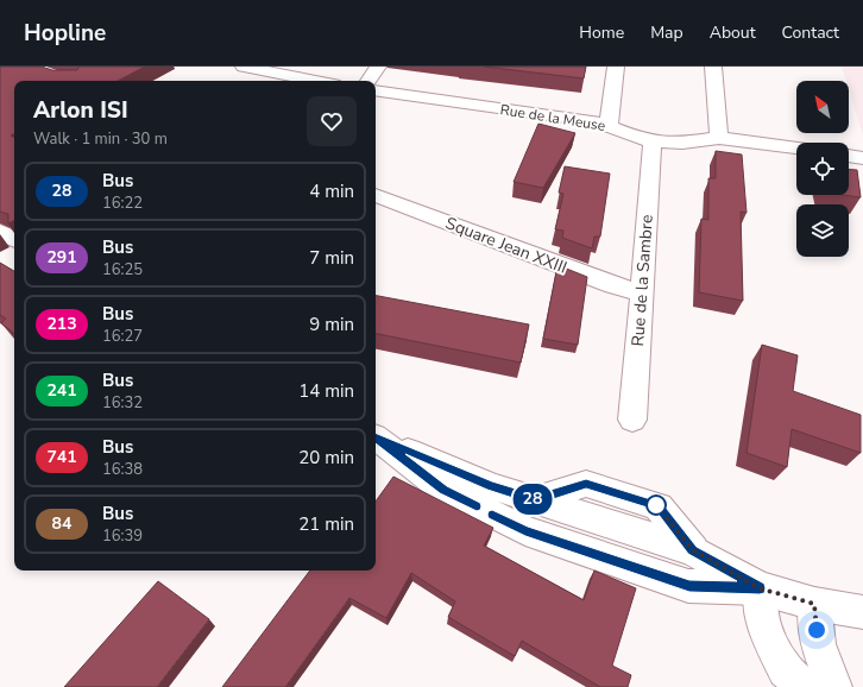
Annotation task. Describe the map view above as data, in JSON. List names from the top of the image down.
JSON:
{
  "streets": {
    "street": ["Rue de la Meuse", "Square Jean XXIII", "Rue de la Sambre"]
  },
  "crossings": [
    ["Rue de la Meuse", "Rue de la Sambre"],
    ["Square Jean XXIII", "Rue de la Sambre"]
  ],
  "lines": ["bus line 28"],
  "north": "top left",
  "page": {
    "header": "Hopline",
    "nav": [
      "Home",
      "Map",
      "About",
      "Contact"
    ],
    "on_map": "28",
    "heading": ["Arlon ISI", "Walk · 1 min · 30 m"],
    "list": [
      {
        "mark": "28",
        "name": "Bus",
        "note": "16:22",
        "value": "4 min"
      },
      {
        "mark": "291",
        "name": "Bus",
        "note": "16:25",
        "value": "7 min"
      },
      {
        "mark": "213",
        "name": "Bus",
        "note": "16:27",
        "value": "9 min"
      },
      {
        "mark": "241",
        "name": "Bus",
        "note": "16:32",
        "value": "14 min"
      },
      {
        "mark": "741",
        "name": "Bus",
        "note": "16:38",
        "value": "20 min"
      },
      {
        "mark": "84",
        "name": "Bus",
        "note": "16:39",
        "value": "21 min"
      }
    ]
  }
}
